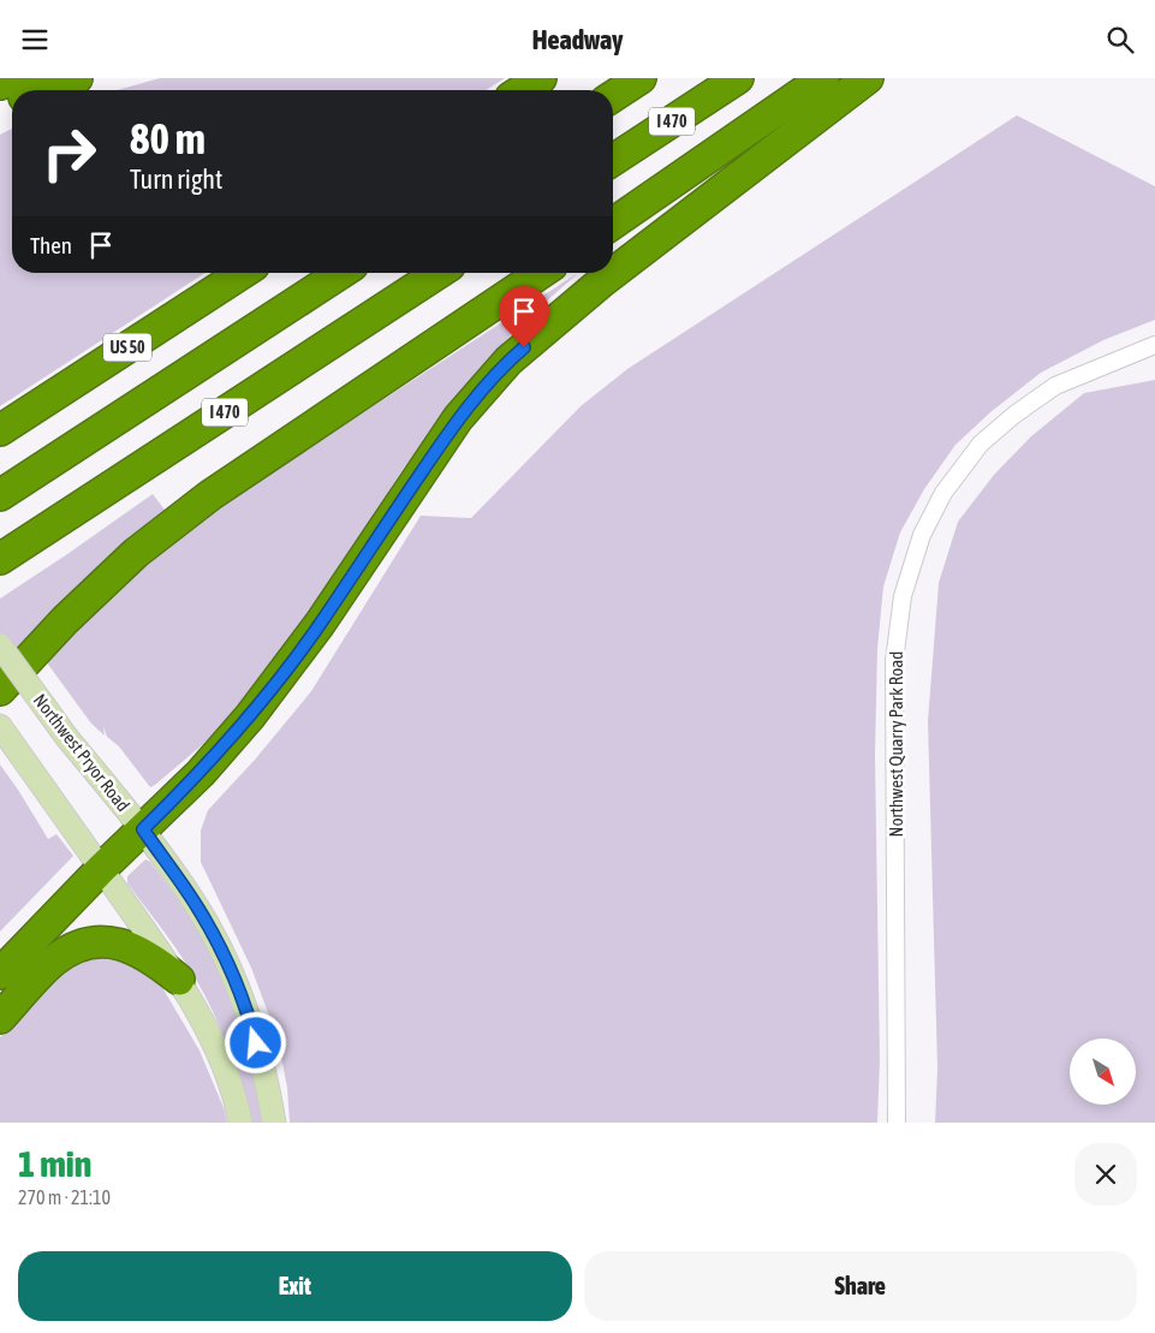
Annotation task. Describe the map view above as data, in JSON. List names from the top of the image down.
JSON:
{
  "streets": {
    "highway": ["I 470", "US 50"],
    "main road": ["Northwest Pryor Road"],
    "street": ["Northwest Quarry Park Road"]
  },
  "north": "bottom right",
  "page": {
    "header": "Headway",
    "turn": ["80 m", "Turn right"],
    "then": "Then",
    "heading": ["1 min", "270 m · 21:10"],
    "buttons": ["Exit", "Share"]
  }
}
